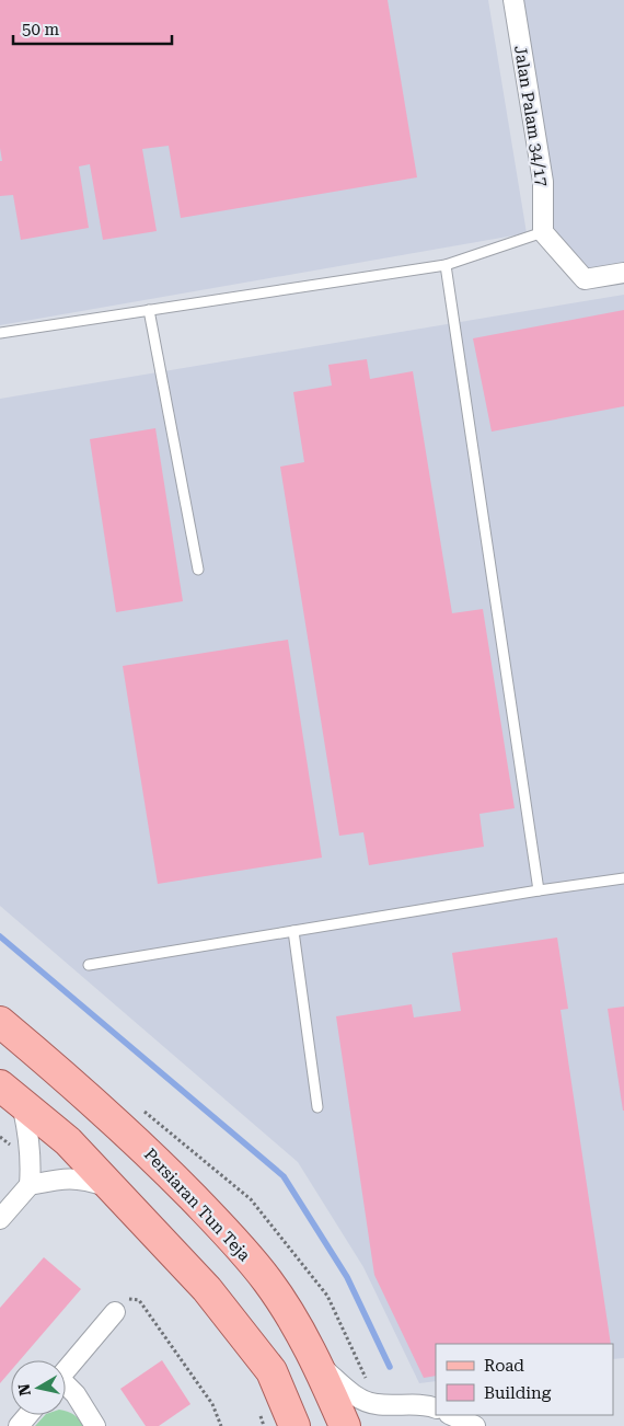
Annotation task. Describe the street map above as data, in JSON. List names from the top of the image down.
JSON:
{
  "streets": {
    "main road": ["Persiaran Tun Teja"],
    "street": ["Jalan Palam 34/17"]
  },
  "legend": ["Road", "Building"],
  "scale_bar": "50 m",
  "north": "left"
}
